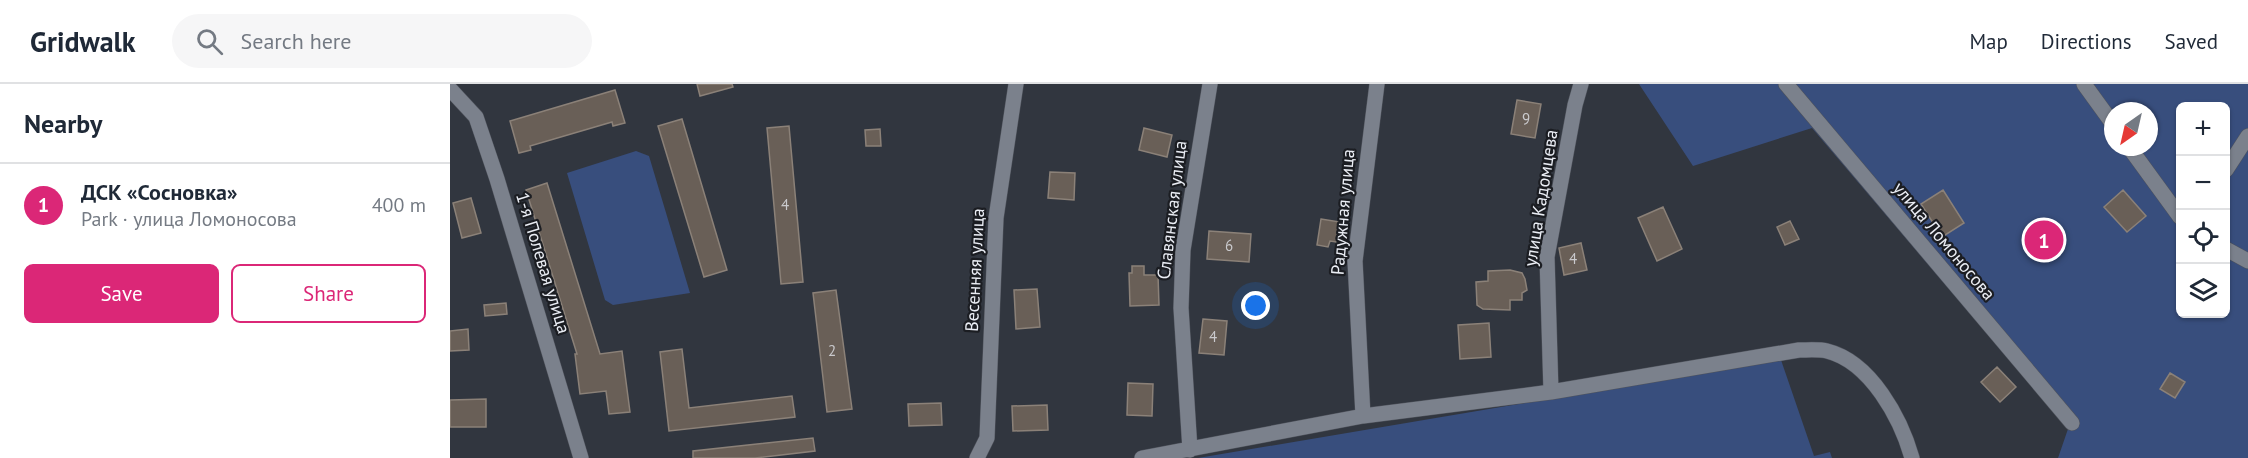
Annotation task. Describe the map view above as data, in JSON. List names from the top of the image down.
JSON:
{
  "streets": {
    "street": [
      "улица Кадомцева",
      "Славянская улица",
      "Радужная улица",
      "улица Ломоносова",
      "1-я Полевая улица",
      "Весенняя улица"
    ]
  },
  "house_numbers": [
    "9",
    "4",
    "6",
    "4",
    "4",
    "2"
  ],
  "north": "bottom left",
  "page": {
    "header": "Gridwalk",
    "search": "Search here",
    "nav": ["Map", "Directions", "Saved"],
    "heading": "Nearby",
    "map_buttons": ["+", "−"],
    "list": [
      {
        "mark": "1",
        "name": "ДСК «Сосновка»",
        "note": "Park · улица Ломоносова",
        "value": "400 m"
      }
    ],
    "pins": "1",
    "buttons": ["Save", "Share"]
  }
}
